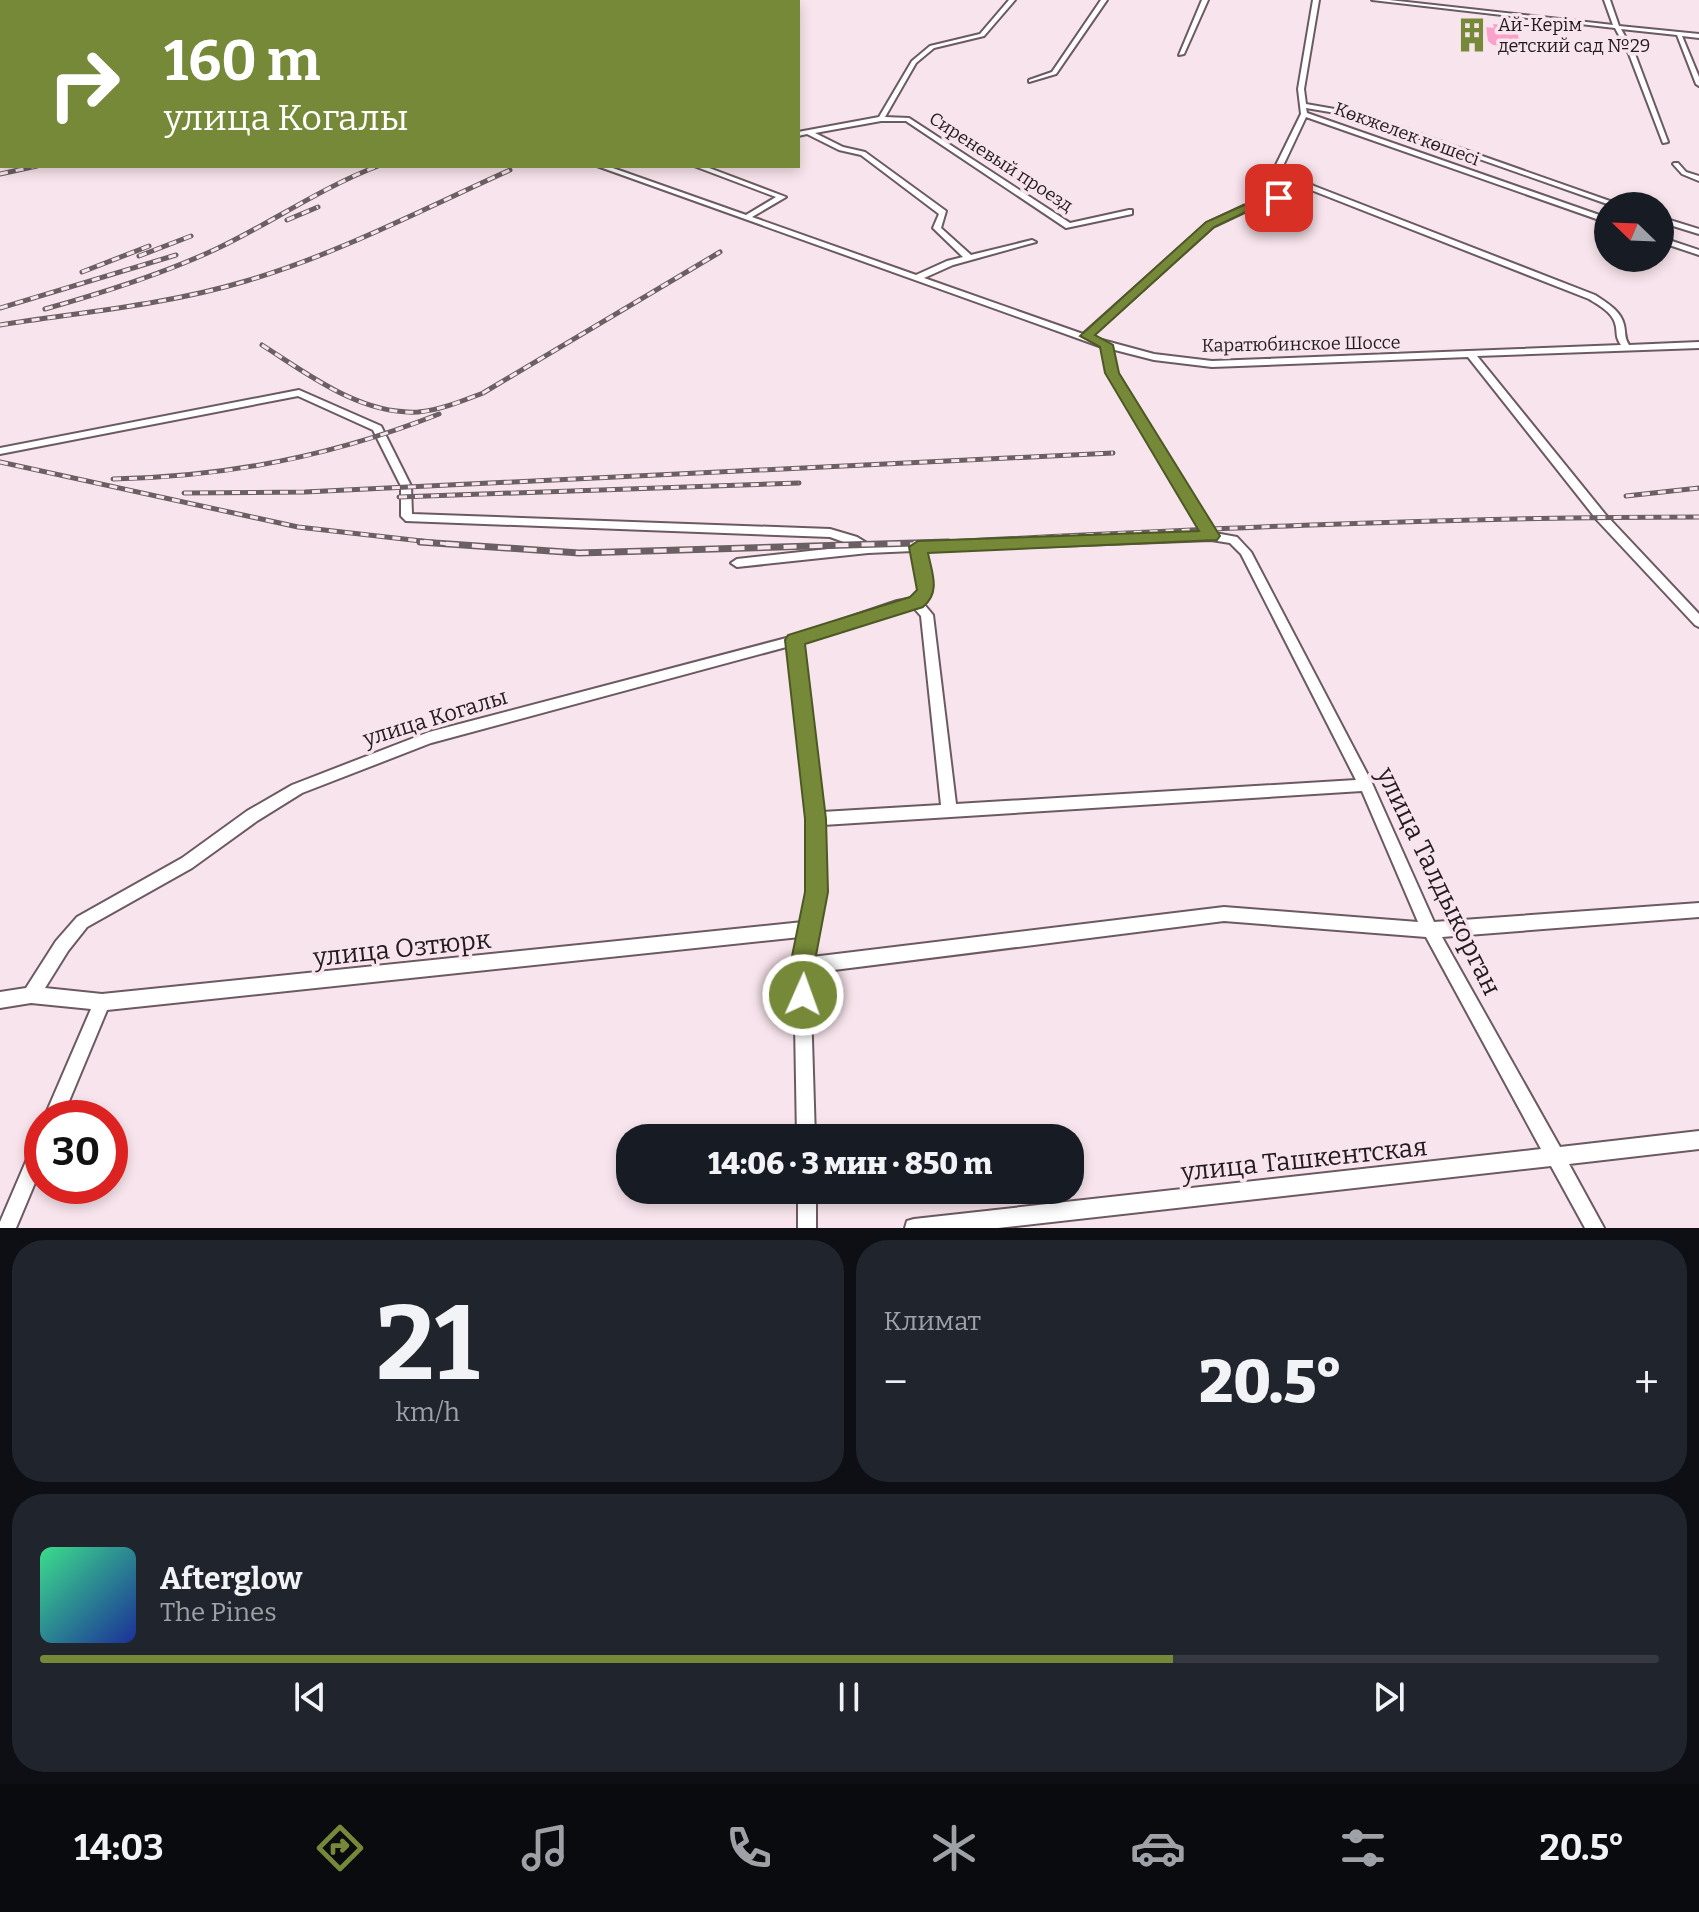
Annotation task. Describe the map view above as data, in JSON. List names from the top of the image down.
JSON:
{
  "streets": {
    "street": [
      "Көкжелек көшесі",
      "Сиреневый проезд",
      "Каратюбинское Шоссе",
      "улица Когалы",
      "улица Талдыкорган",
      "улица Озтюрк",
      "улица Ташкентская"
    ]
  },
  "crossings": [
    ["улица Когалы", "улица Озтюрк"],
    ["улица Талдыкорган", "улица Ташкентская"]
  ],
  "places": {
    "building": ["Ай-Керім детский сад №29"]
  },
  "north": "top left",
  "page": {
    "turn": ["160 m", "улица Когалы"],
    "limit": "30",
    "trip": "14:06 · 3 мин · 850 m",
    "tile": [
      ["21", "km/h"],
      "Климат"
    ],
    "heat": ["−", "20.5°", "+"],
    "song": ["Afterglow", "The Pines"],
    "tabs": ["14:03", "20.5°"]
  }
}
